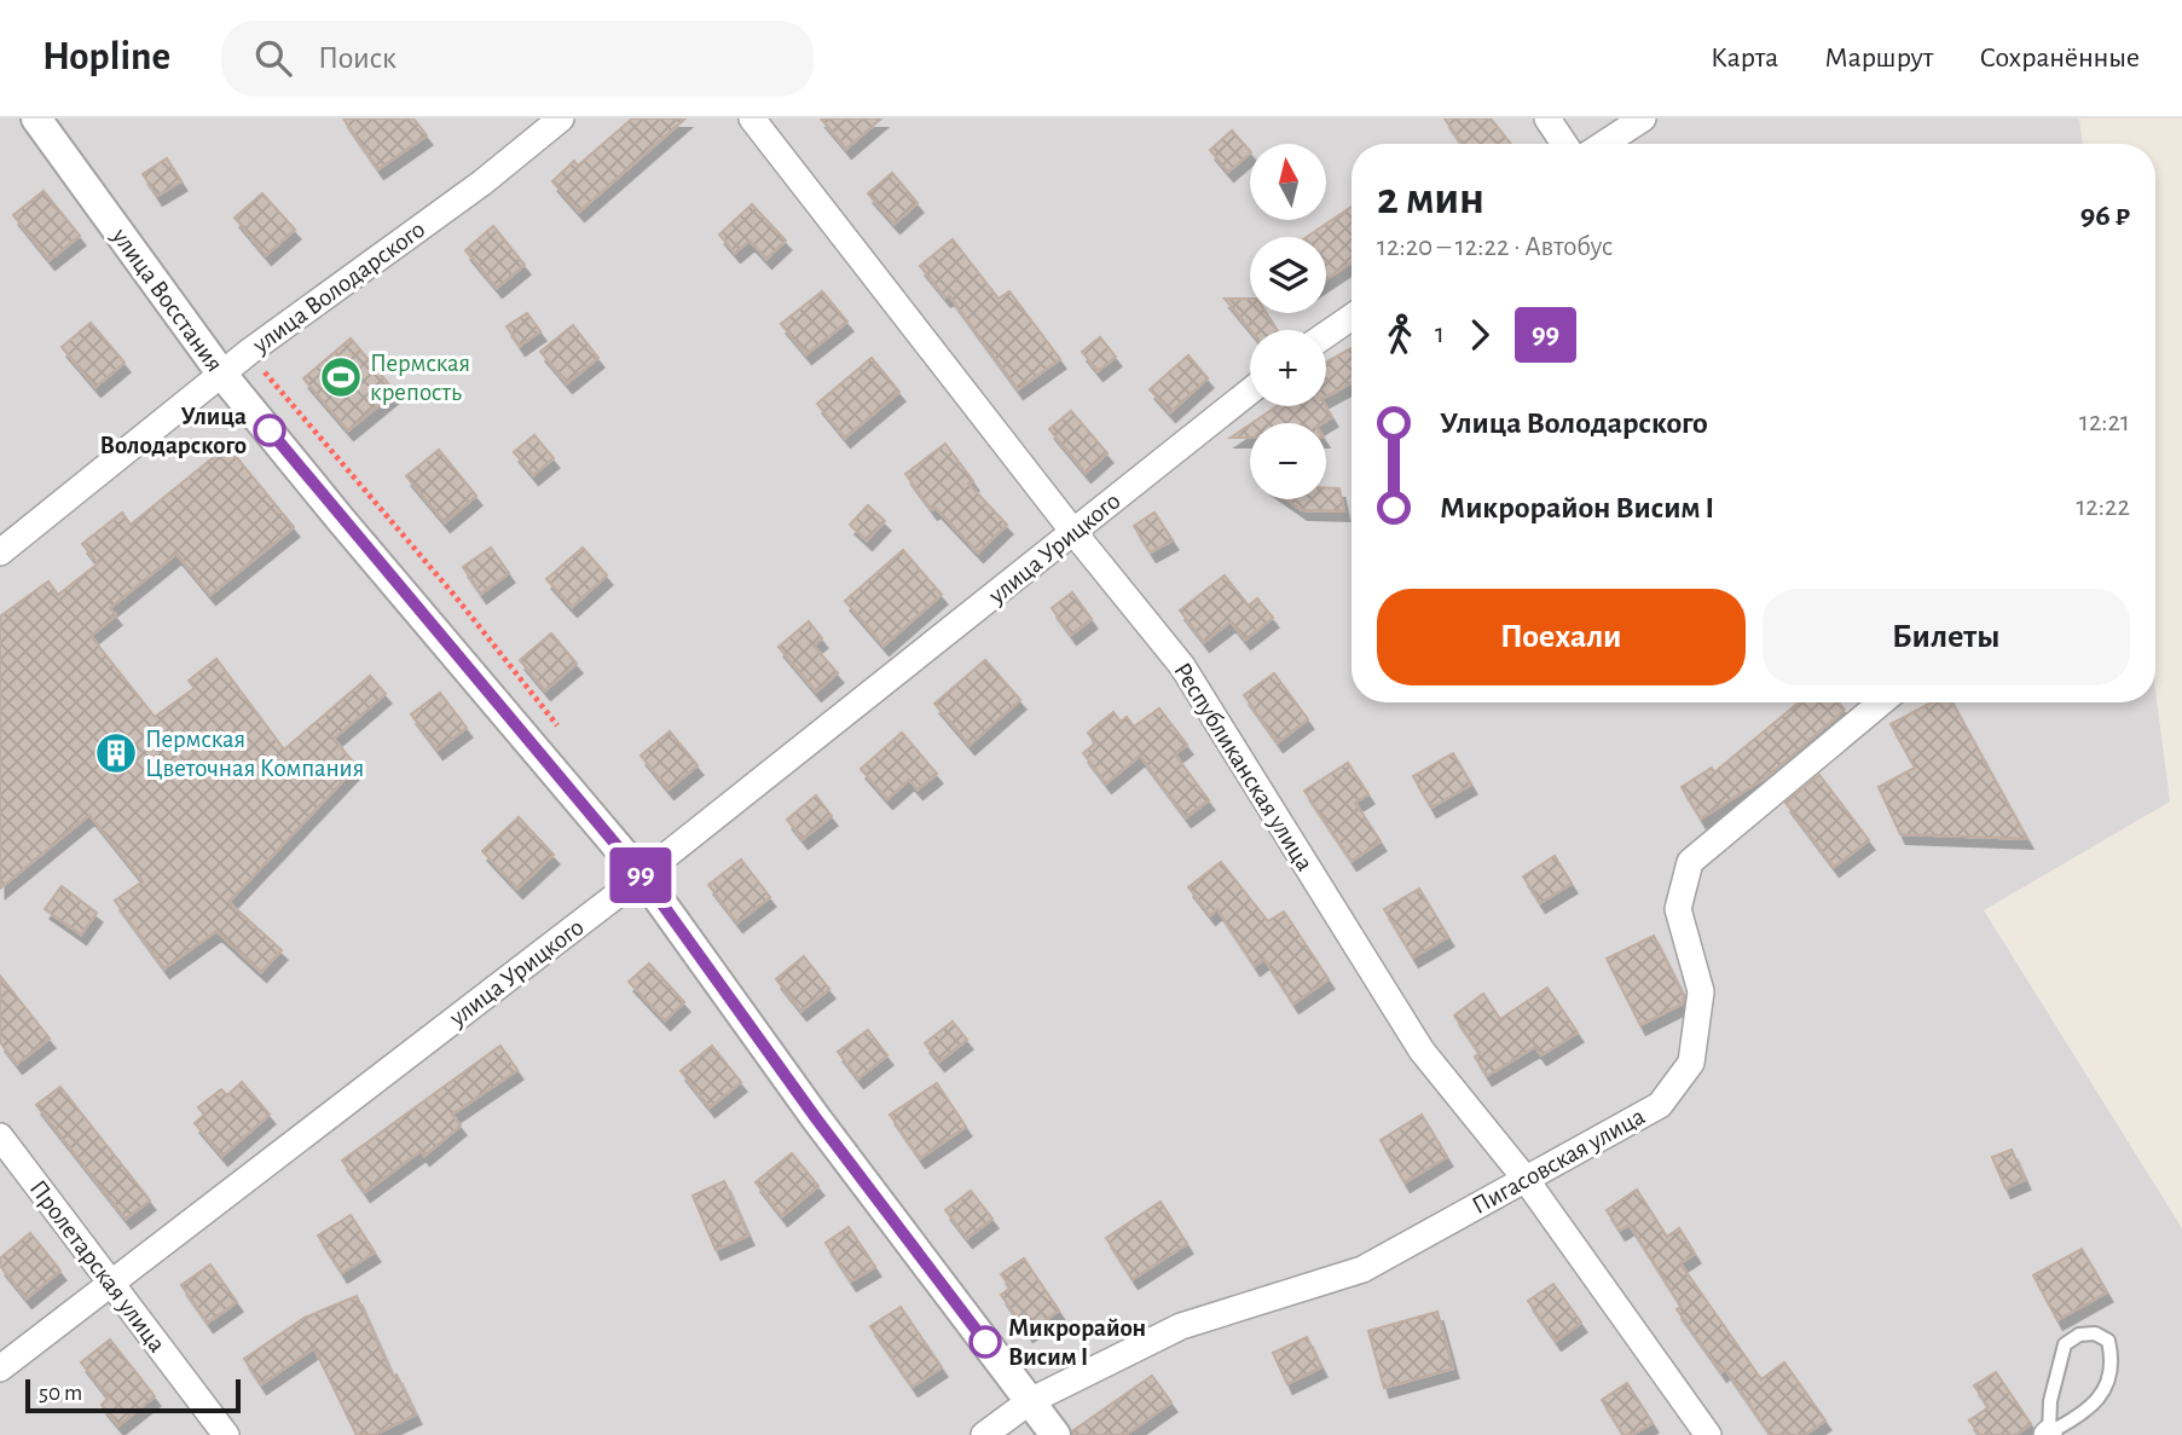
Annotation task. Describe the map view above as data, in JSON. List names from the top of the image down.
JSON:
{
  "streets": {
    "street": [
      "улица Володарского",
      "улица Восстания",
      "улица Урицкого",
      "Республиканская улица",
      "Пигасовская улица",
      "Пролетарская улица"
    ]
  },
  "crossings": [
    ["улица Володарского", "улица Восстания"],
    ["улица Восстания", "улица Урицкого"],
    ["улица Восстания", "Пигасовская улица"],
    ["улица Урицкого", "Республиканская улица"],
    ["улица Урицкого", "Пролетарская улица"],
    ["Республиканская улица", "Пигасовская улица"]
  ],
  "places": {
    "sports": ["Пермская крепость"],
    "other": ["Улица Володарского", "Микрорайон Висим I"],
    "building": ["Пермская Цветочная Компания"]
  },
  "lines": ["bus line 99"],
  "scale_bar": "50 m",
  "north": "top",
  "page": {
    "header": "Hopline",
    "search": "Поиск",
    "nav": ["Карта", "Маршрут", "Сохранённые"],
    "on_map": "99",
    "map_buttons": ["+", "−"],
    "heading": ["2 мин", "12:20 – 12:22 · Автобус", "96 ₽"],
    "legs": ["1", "99"],
    "list": [
      {
        "name": "Улица Володарского",
        "value": "12:21"
      },
      {
        "name": "Микрорайон Висим I",
        "value": "12:22"
      }
    ],
    "buttons": ["Поехали", "Билеты"],
    "scale": "50 m"
  }
}
